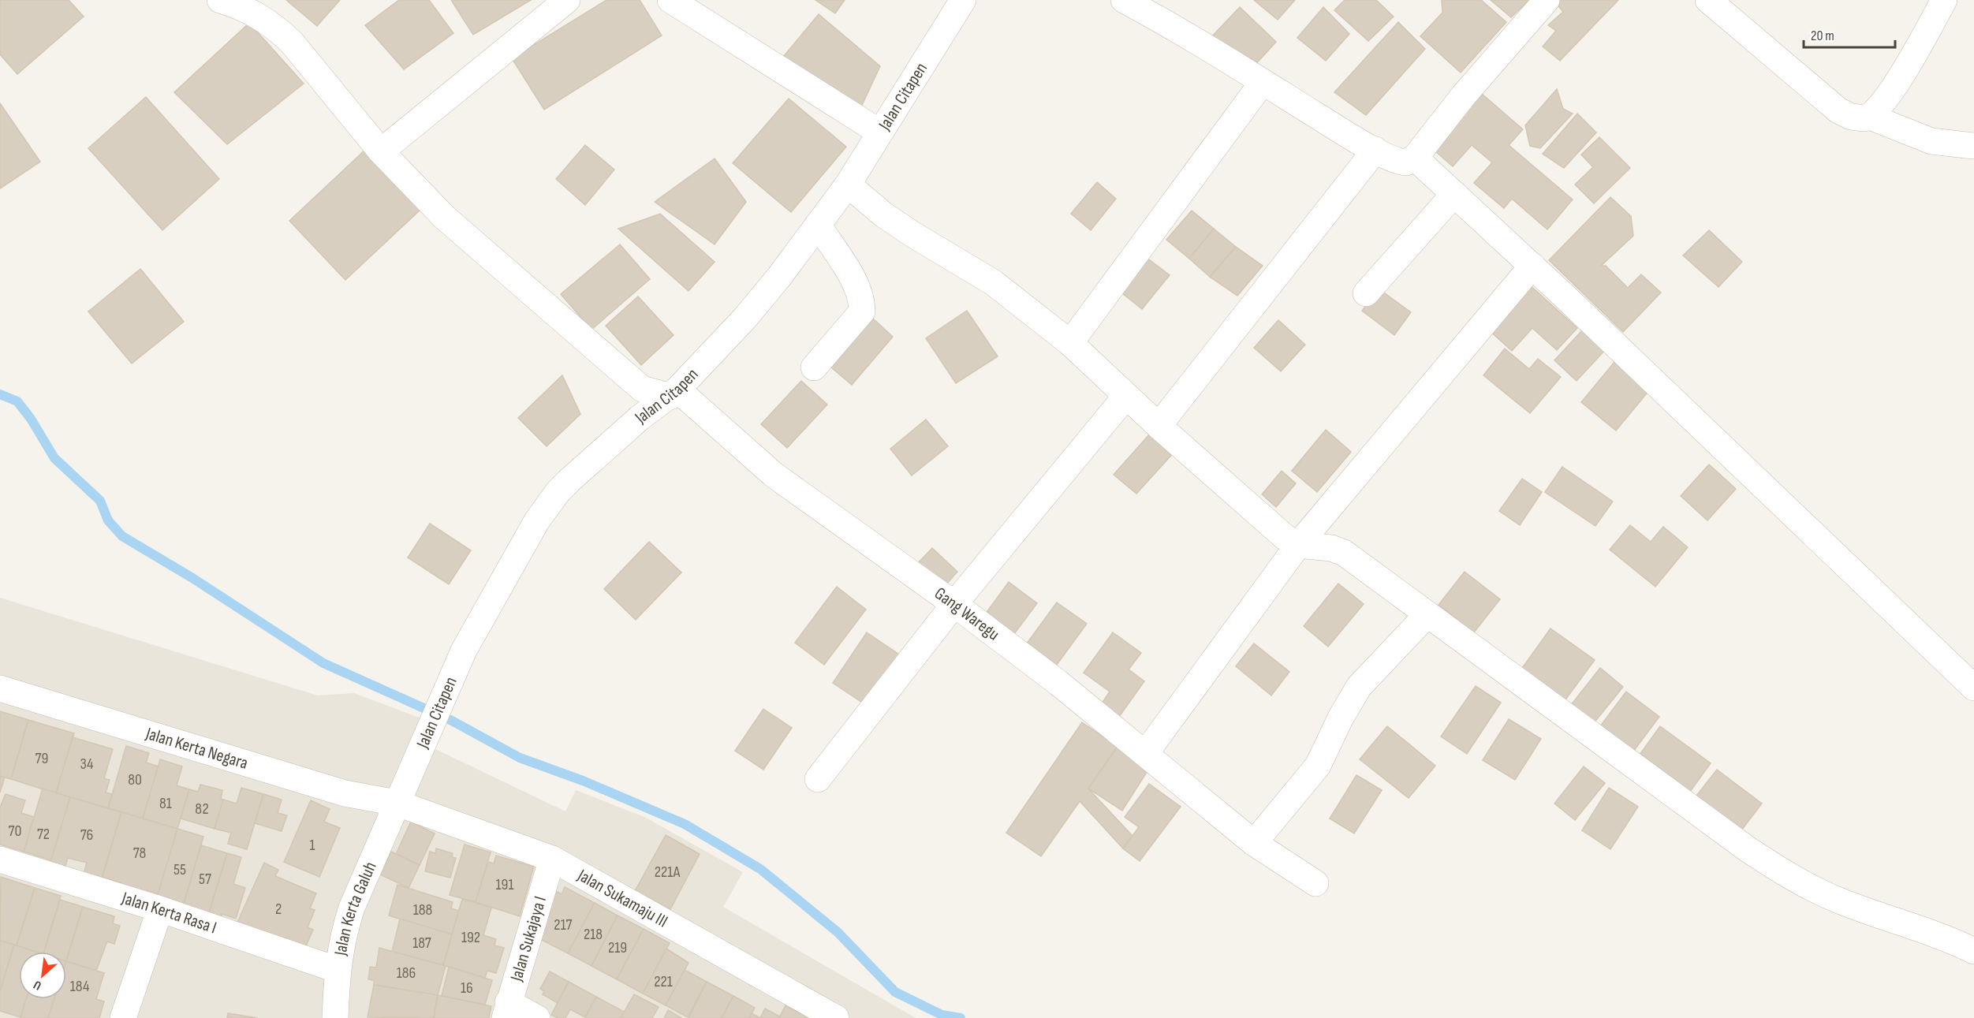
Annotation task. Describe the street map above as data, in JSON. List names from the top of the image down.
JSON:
{
  "streets": {
    "street": [
      "Jalan Citapen",
      "Gang Waregu",
      "Jalan Kerta Negara",
      "Jalan Sukamaju III",
      "Jalan Kerta Galuh",
      "Jalan Kerta Rasa I",
      "Jalan Sukajaya I"
    ]
  },
  "crossings": [
    ["Jalan Citapen", "Gang Waregu"],
    ["Jalan Citapen", "Jalan Kerta Negara"],
    ["Jalan Citapen", "Jalan Sukamaju III"],
    ["Jalan Citapen", "Jalan Kerta Galuh"],
    ["Jalan Kerta Negara", "Jalan Sukamaju III"],
    ["Jalan Kerta Negara", "Jalan Kerta Galuh"],
    ["Jalan Sukamaju III", "Jalan Kerta Galuh"],
    ["Jalan Sukamaju III", "Jalan Sukajaya I"],
    ["Jalan Kerta Galuh", "Jalan Kerta Rasa I"]
  ],
  "house_numbers": [
    "79",
    "34",
    "80",
    "81",
    "82",
    "70",
    "72",
    "76",
    "1",
    "78",
    "55",
    "221A",
    "57",
    "191",
    "2",
    "188",
    "217",
    "218",
    "192",
    "187",
    "219",
    "186",
    "221",
    "184",
    "16"
  ],
  "scale_bar": "20 m",
  "north": "bottom left"
}
